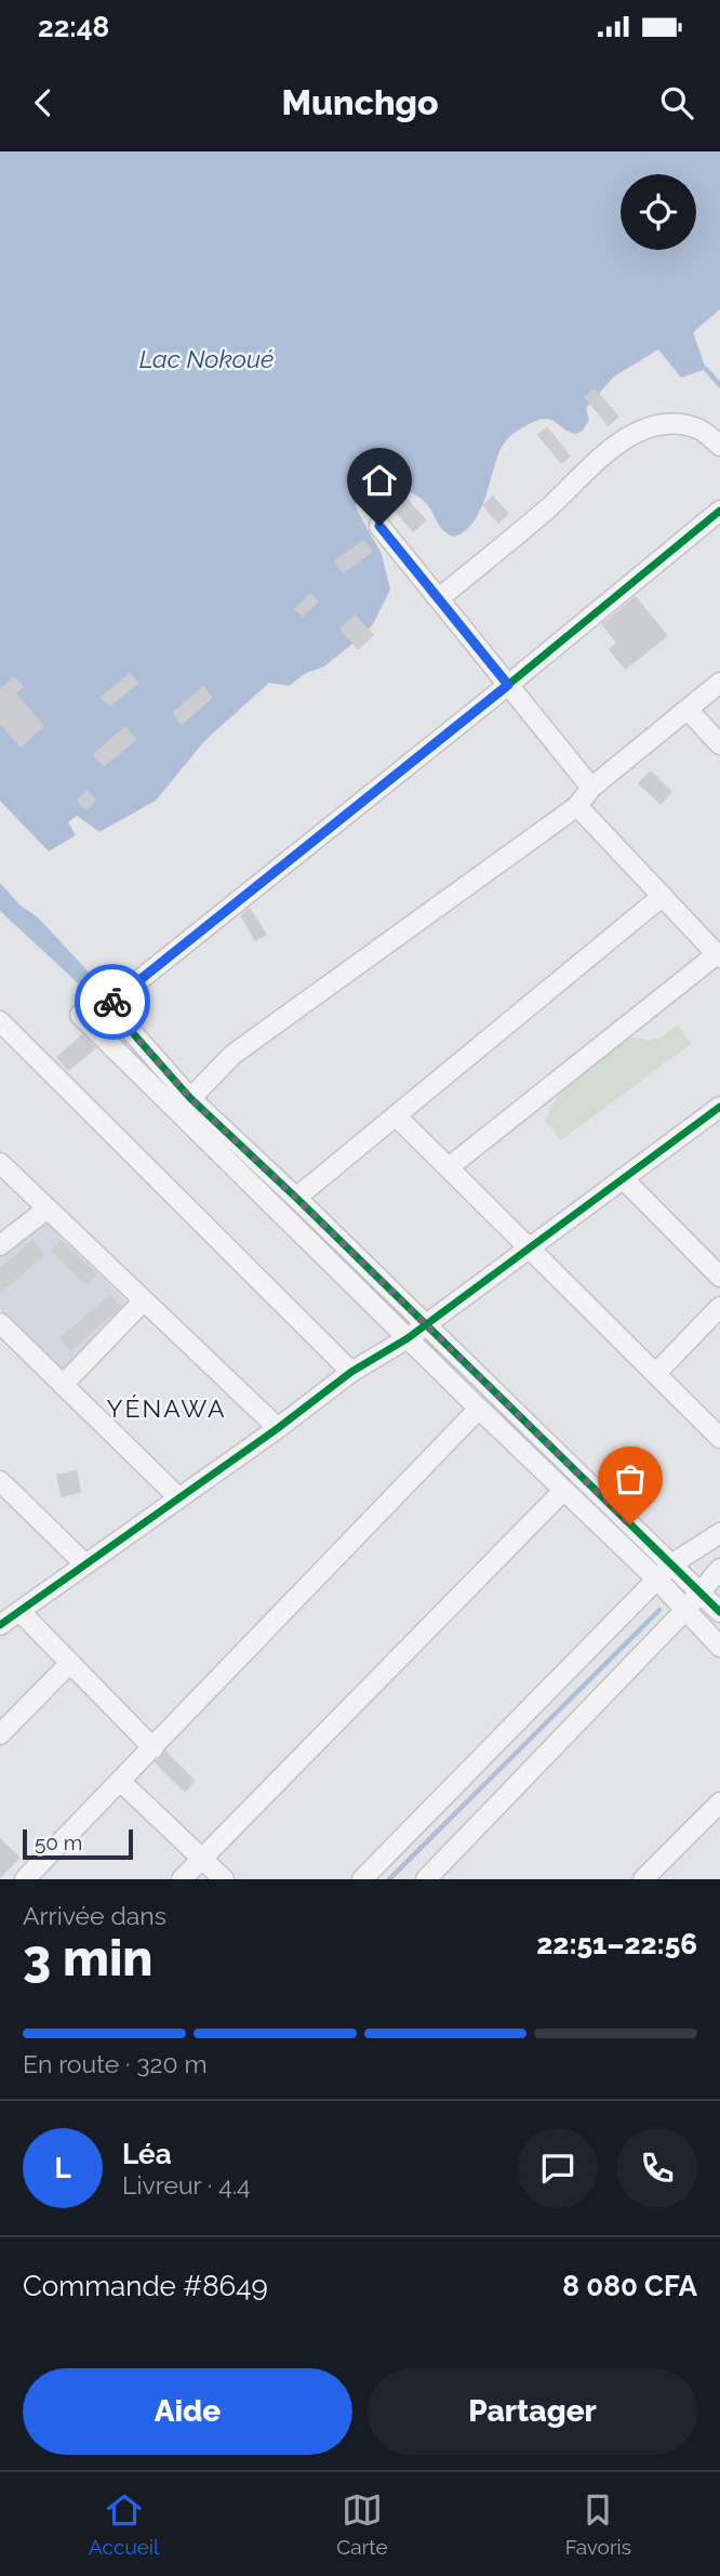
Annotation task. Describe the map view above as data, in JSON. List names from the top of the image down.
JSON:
{
  "districts": ["YÉNAWA"],
  "water": ["Lac Nokoué"],
  "scale_bar": "50 m",
  "page": {
    "status": "22:48",
    "header": "Munchgo",
    "scale": "50 m",
    "heading": ["3 min", "Arrivée dans", "22:51–22:56"],
    "panel": [
      "Léa",
      "Livreur · 4.4",
      "Commande #8649",
      "8 080 CFA"
    ],
    "bar": "En route · 320 m",
    "round": "L",
    "buttons": ["Aide", "Partager"],
    "tabs": ["Accueil", "Carte", "Favoris"]
  }
}
